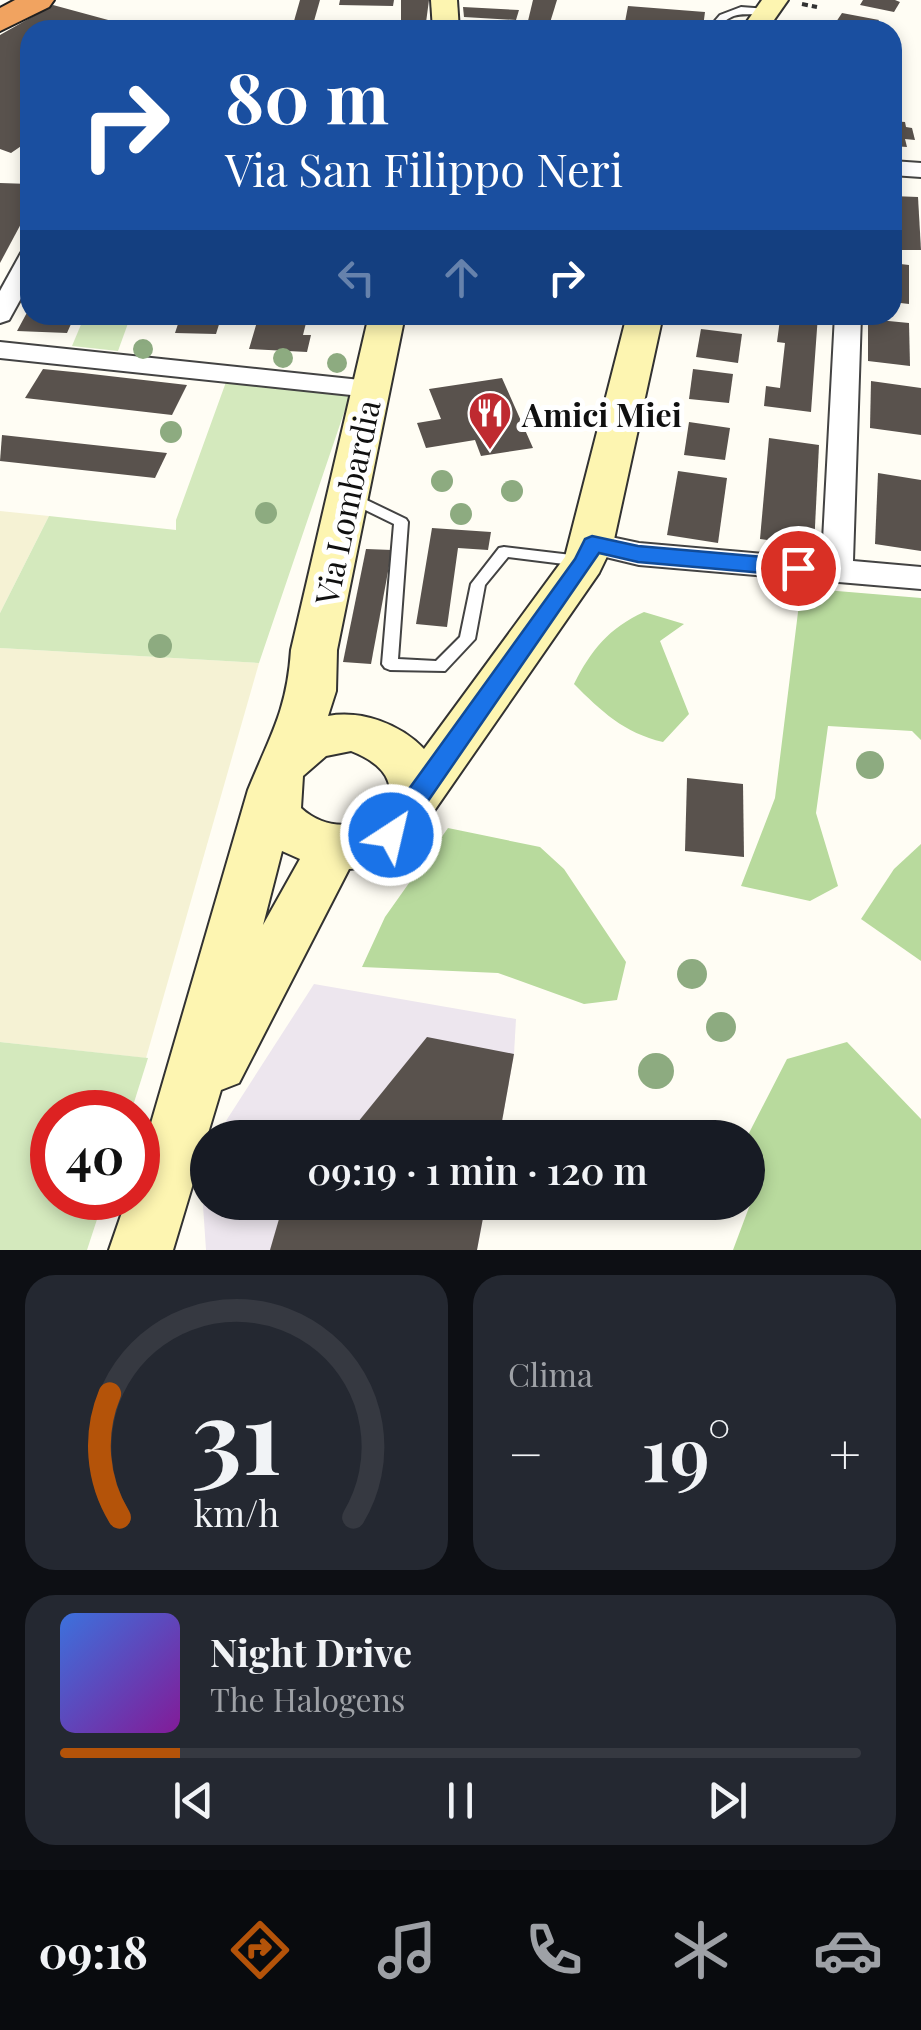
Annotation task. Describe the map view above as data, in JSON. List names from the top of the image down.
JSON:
{
  "streets": {
    "street": ["Via Lombardia"]
  },
  "places": {
    "restaurant": ["Amici Miei"]
  },
  "page": {
    "turn": ["80 m", "Via San Filippo Neri"],
    "limit": "40",
    "trip": "09:19 · 1 min · 120 m",
    "tile": "Clima",
    "heat": ["−", "19°", "+"],
    "song": ["Night Drive", "The Halogens"],
    "tabs": "09:18",
    "gauge": ["31", "km/h"]
  }
}
